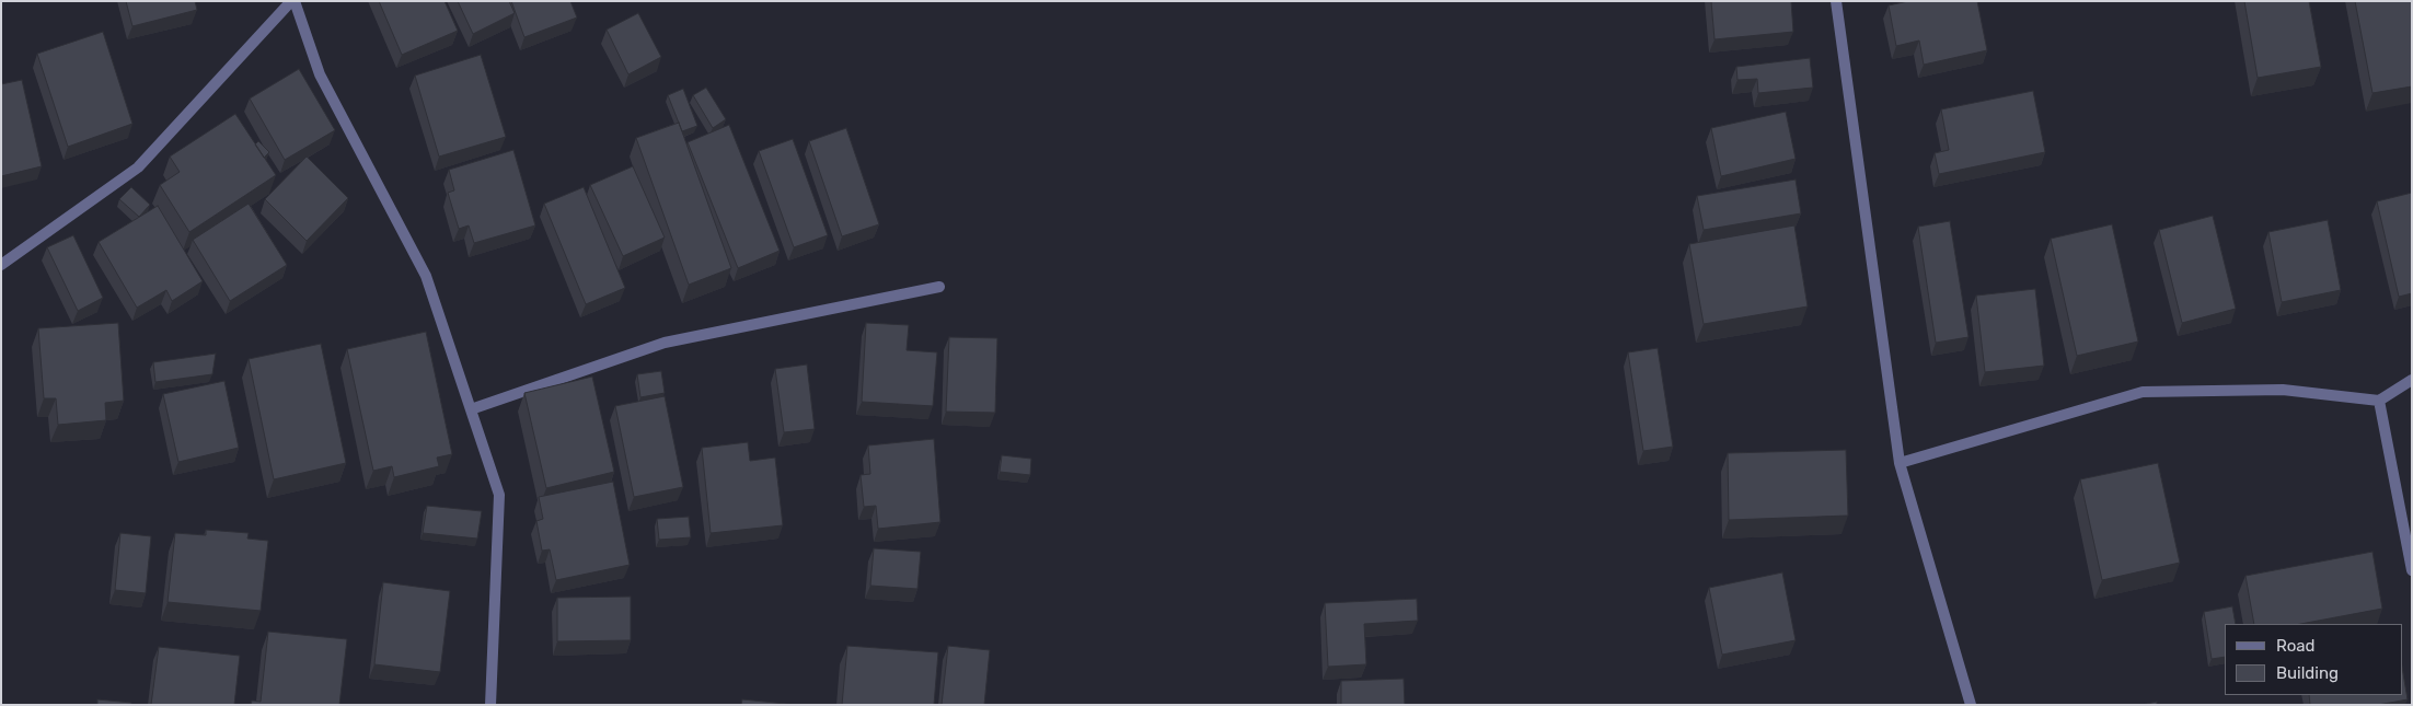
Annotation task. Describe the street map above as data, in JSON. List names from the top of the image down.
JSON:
{
  "legend": ["Road", "Building"]
}
